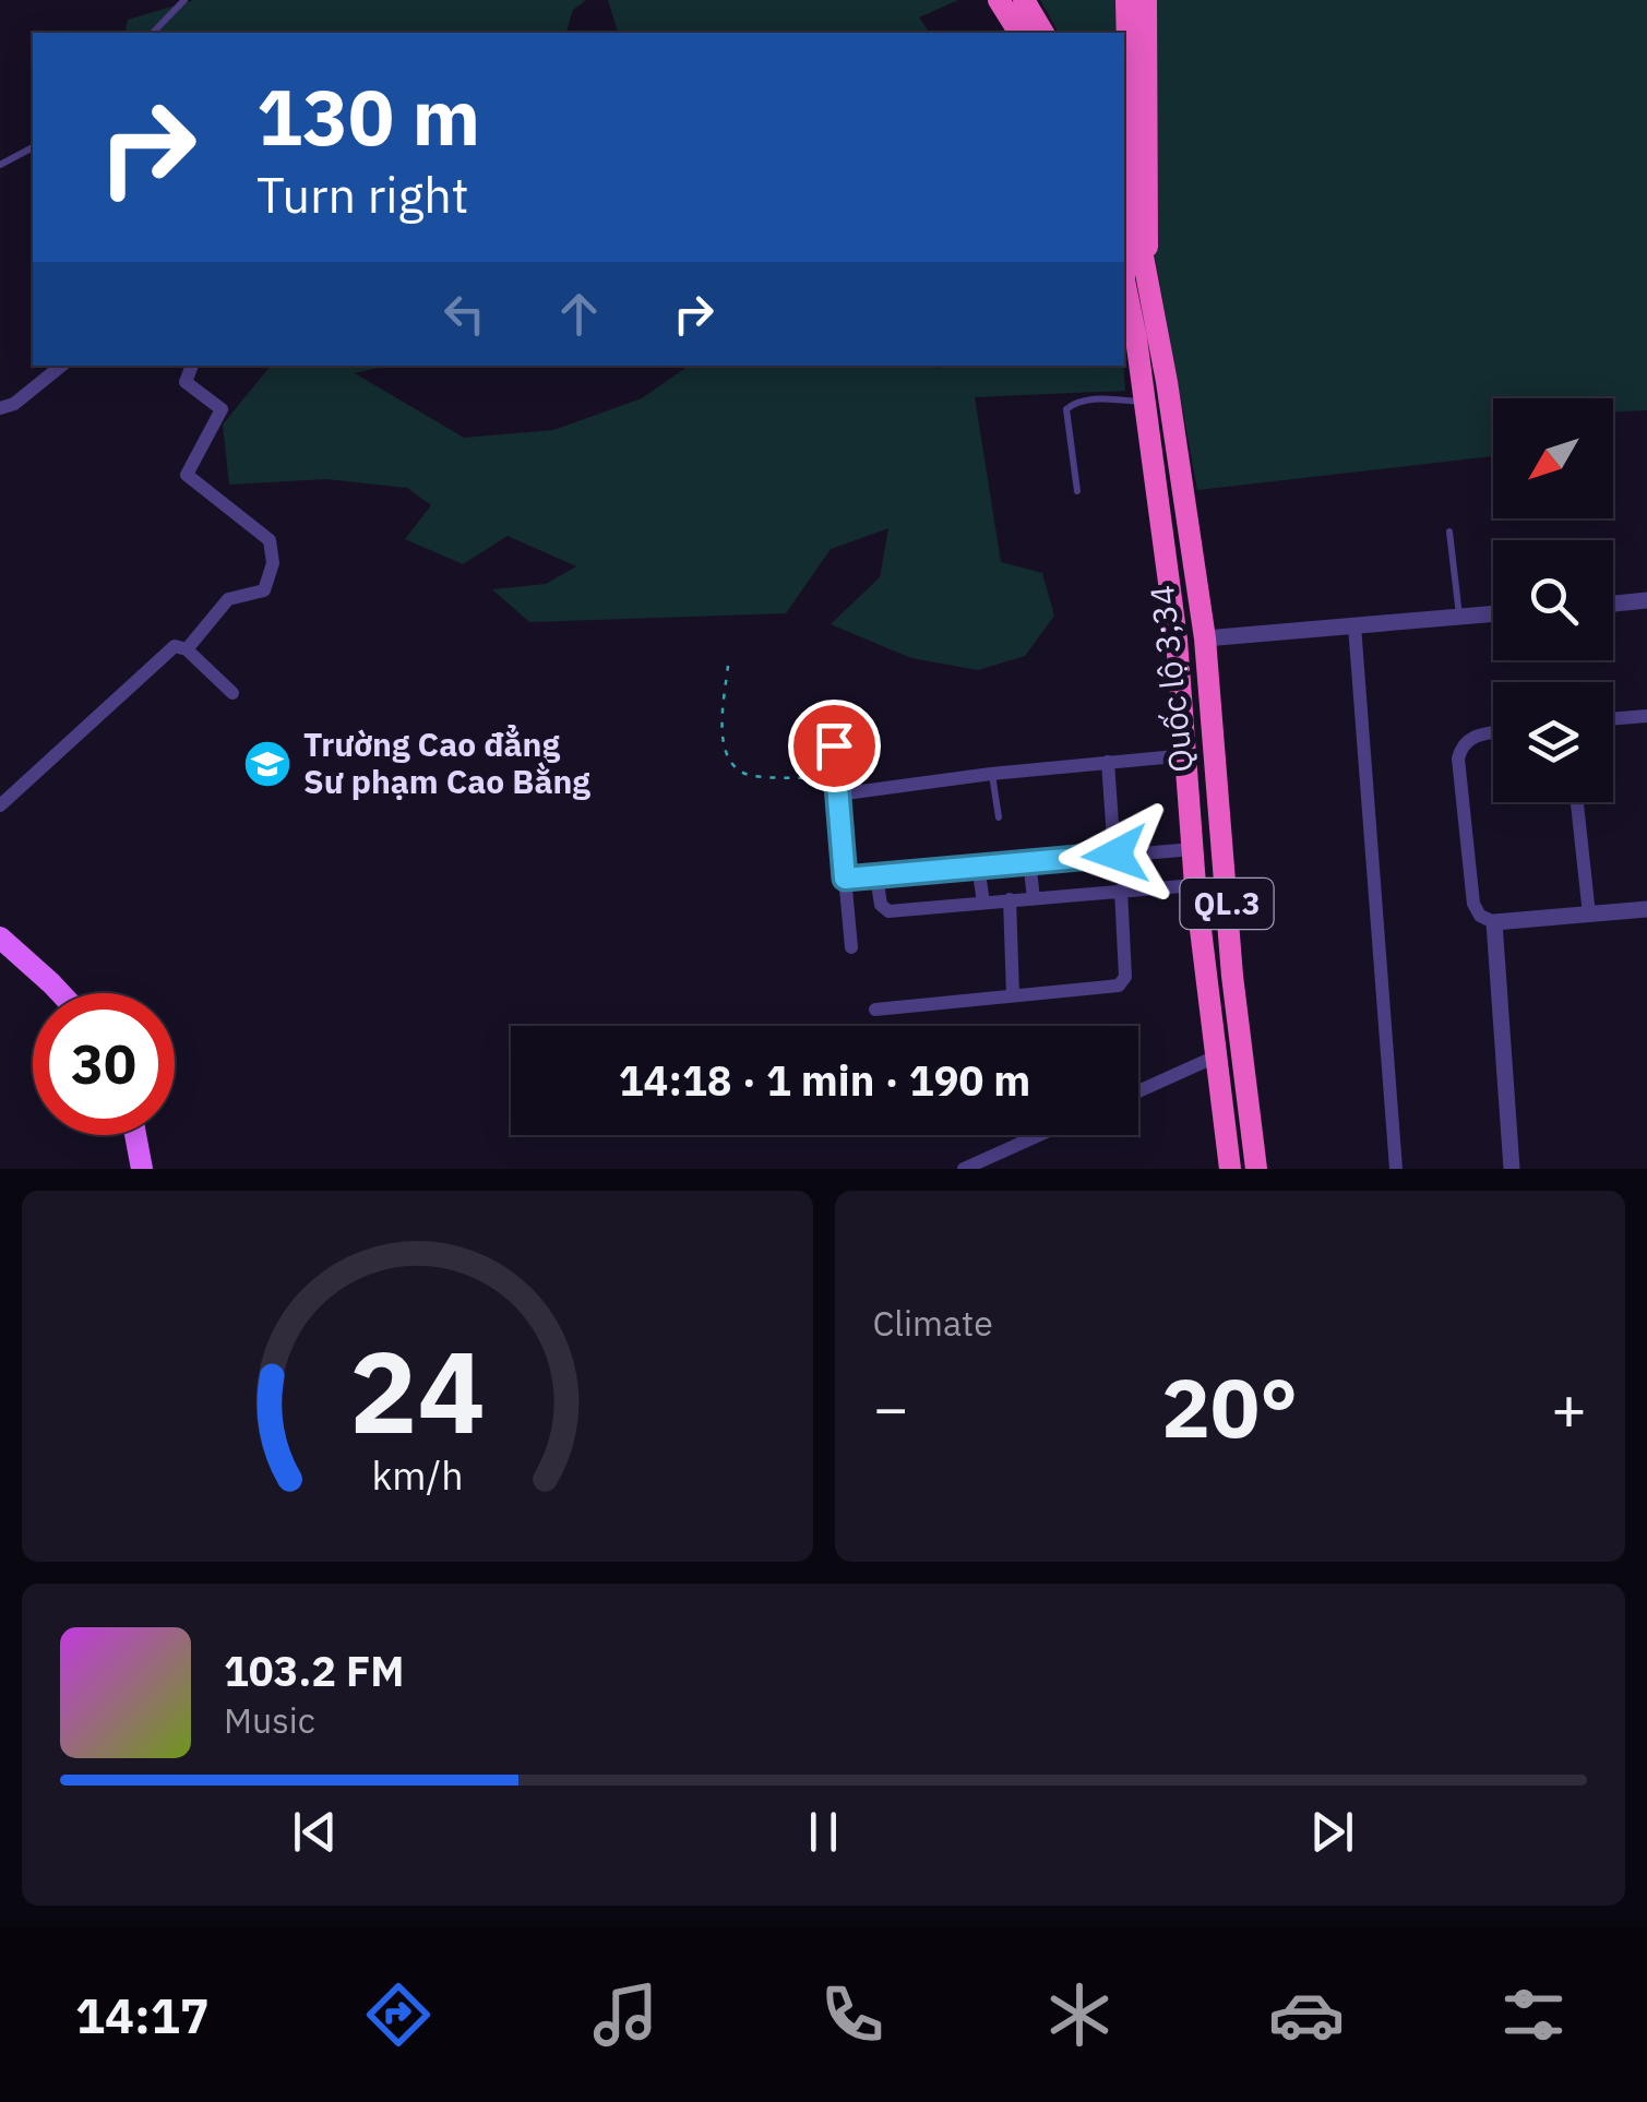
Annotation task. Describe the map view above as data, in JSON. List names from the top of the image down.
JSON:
{
  "streets": {
    "highway": ["Quốc lộ 3;34", "QL.3"]
  },
  "places": {
    "school or university": ["Trường Cao đẳng Sư phạm Cao Bằng"]
  },
  "north": "bottom left",
  "page": {
    "turn": ["130 m", "Turn right"],
    "limit": "30",
    "trip": "14:18 · 1 min · 190 m",
    "tile": "Climate",
    "heat": ["−", "20°", "+"],
    "song": ["103.2 FM", "Music"],
    "tabs": "14:17",
    "gauge": ["24", "km/h"]
  }
}
